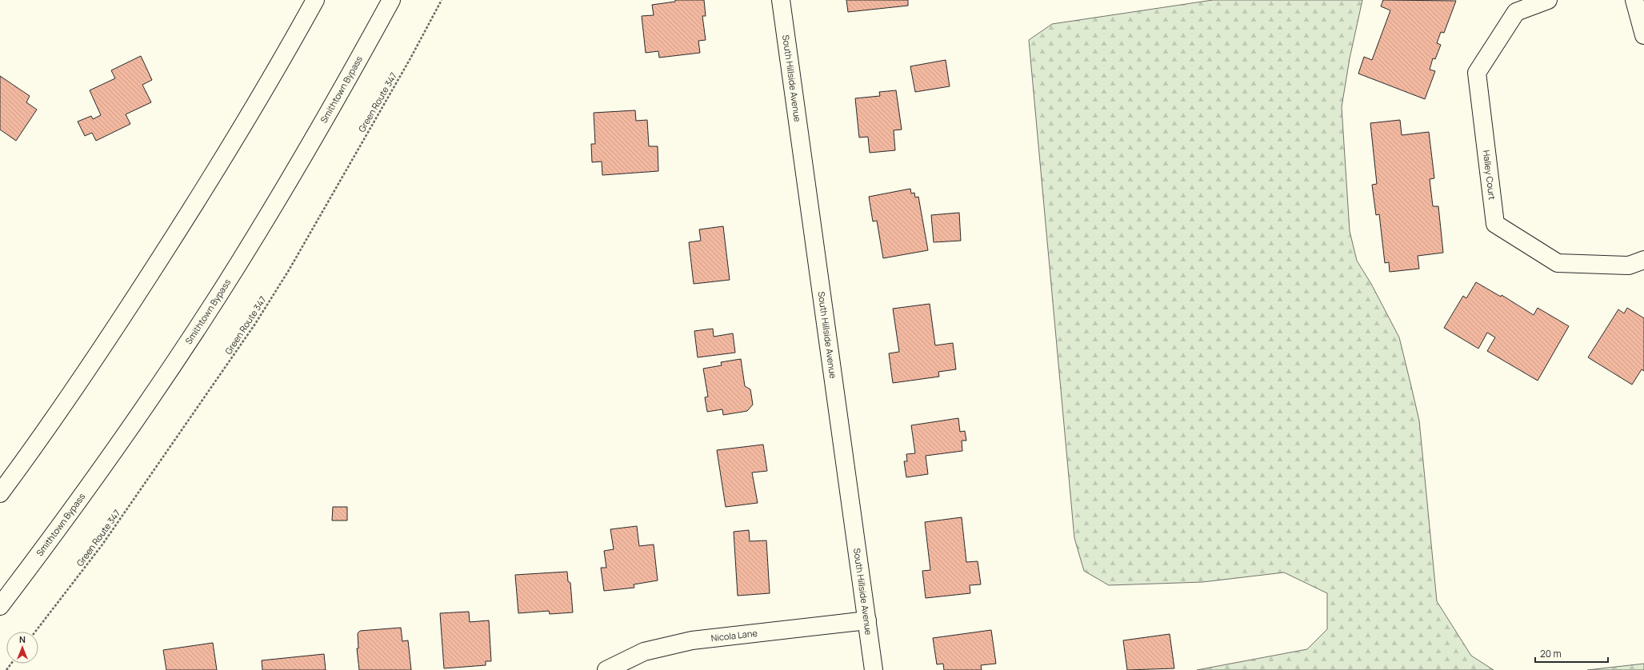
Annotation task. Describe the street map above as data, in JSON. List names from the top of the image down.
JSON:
{
  "streets": {
    "main road": [
      "South Hillside Avenue",
      "Smithtown Bypass",
      "Halley Court",
      "Nicola Lane"
    ],
    "path": ["Green Route 347"]
  },
  "crossings": [
    ["South Hillside Avenue", "Nicola Lane"]
  ],
  "scale_bar": "20 m",
  "north": "top"
}
